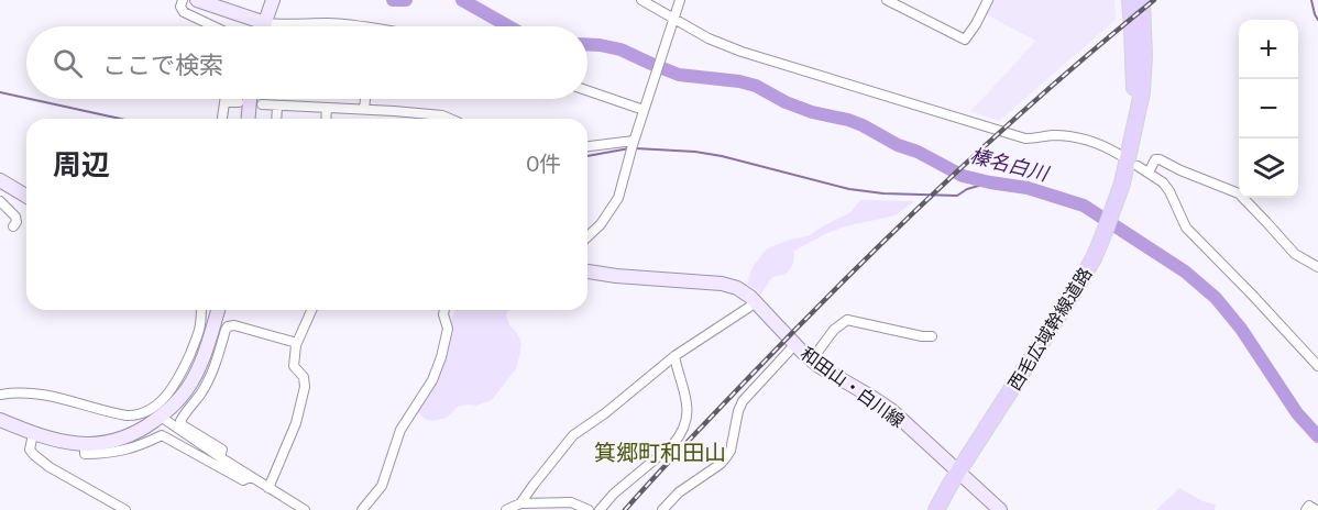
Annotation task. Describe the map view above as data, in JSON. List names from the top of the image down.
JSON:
{
  "streets": {
    "main road": ["西毛広域幹線道路"],
    "street": ["和田山・白川線"]
  },
  "crossings": [
    ["西毛広域幹線道路", "和田山・白川線"]
  ],
  "districts": ["箕郷町和田山"],
  "water": ["榛名白川"],
  "page": {
    "map_buttons": ["+", "−"],
    "search": "ここで検索",
    "heading": ["周辺", "0件"]
  }
}
